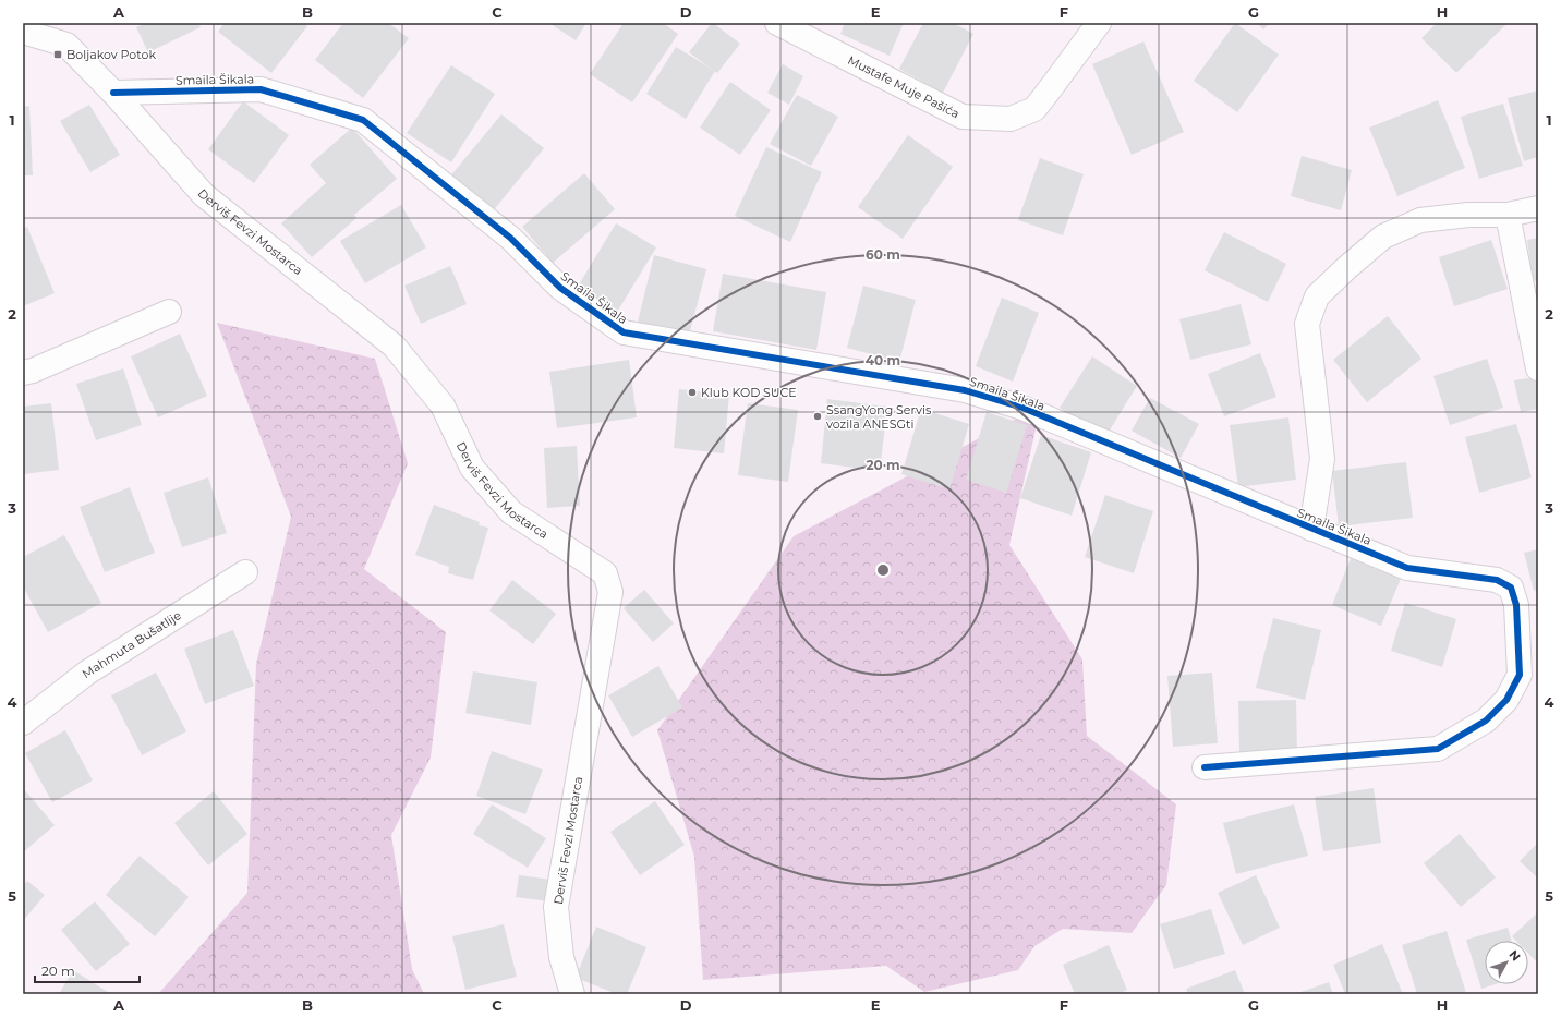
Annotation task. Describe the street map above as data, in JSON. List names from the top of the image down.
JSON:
{
  "streets": {
    "street": [
      "Smaila Šikala",
      "Mustafe Muje Pašića",
      "Derviš Fevzi Mostarca",
      "Mahmuta Bušatlije"
    ]
  },
  "crossings": [
    ["Smaila Šikala", "Derviš Fevzi Mostarca"]
  ],
  "places": {
    "transit": ["Boljakov Potok"],
    "other": ["Klub KOD SUCE", "SsangYong Servis vozila ANESGti"]
  },
  "scale_bar": "20 m",
  "north": "top right",
  "grid": {
    "columns": [
      "A",
      "B",
      "C",
      "D",
      "E",
      "F",
      "G",
      "H"
    ],
    "rows": [
      "1",
      "2",
      "3",
      "4",
      "5"
    ]
  },
  "rings": ["60 m", "40 m", "20 m"]
}
